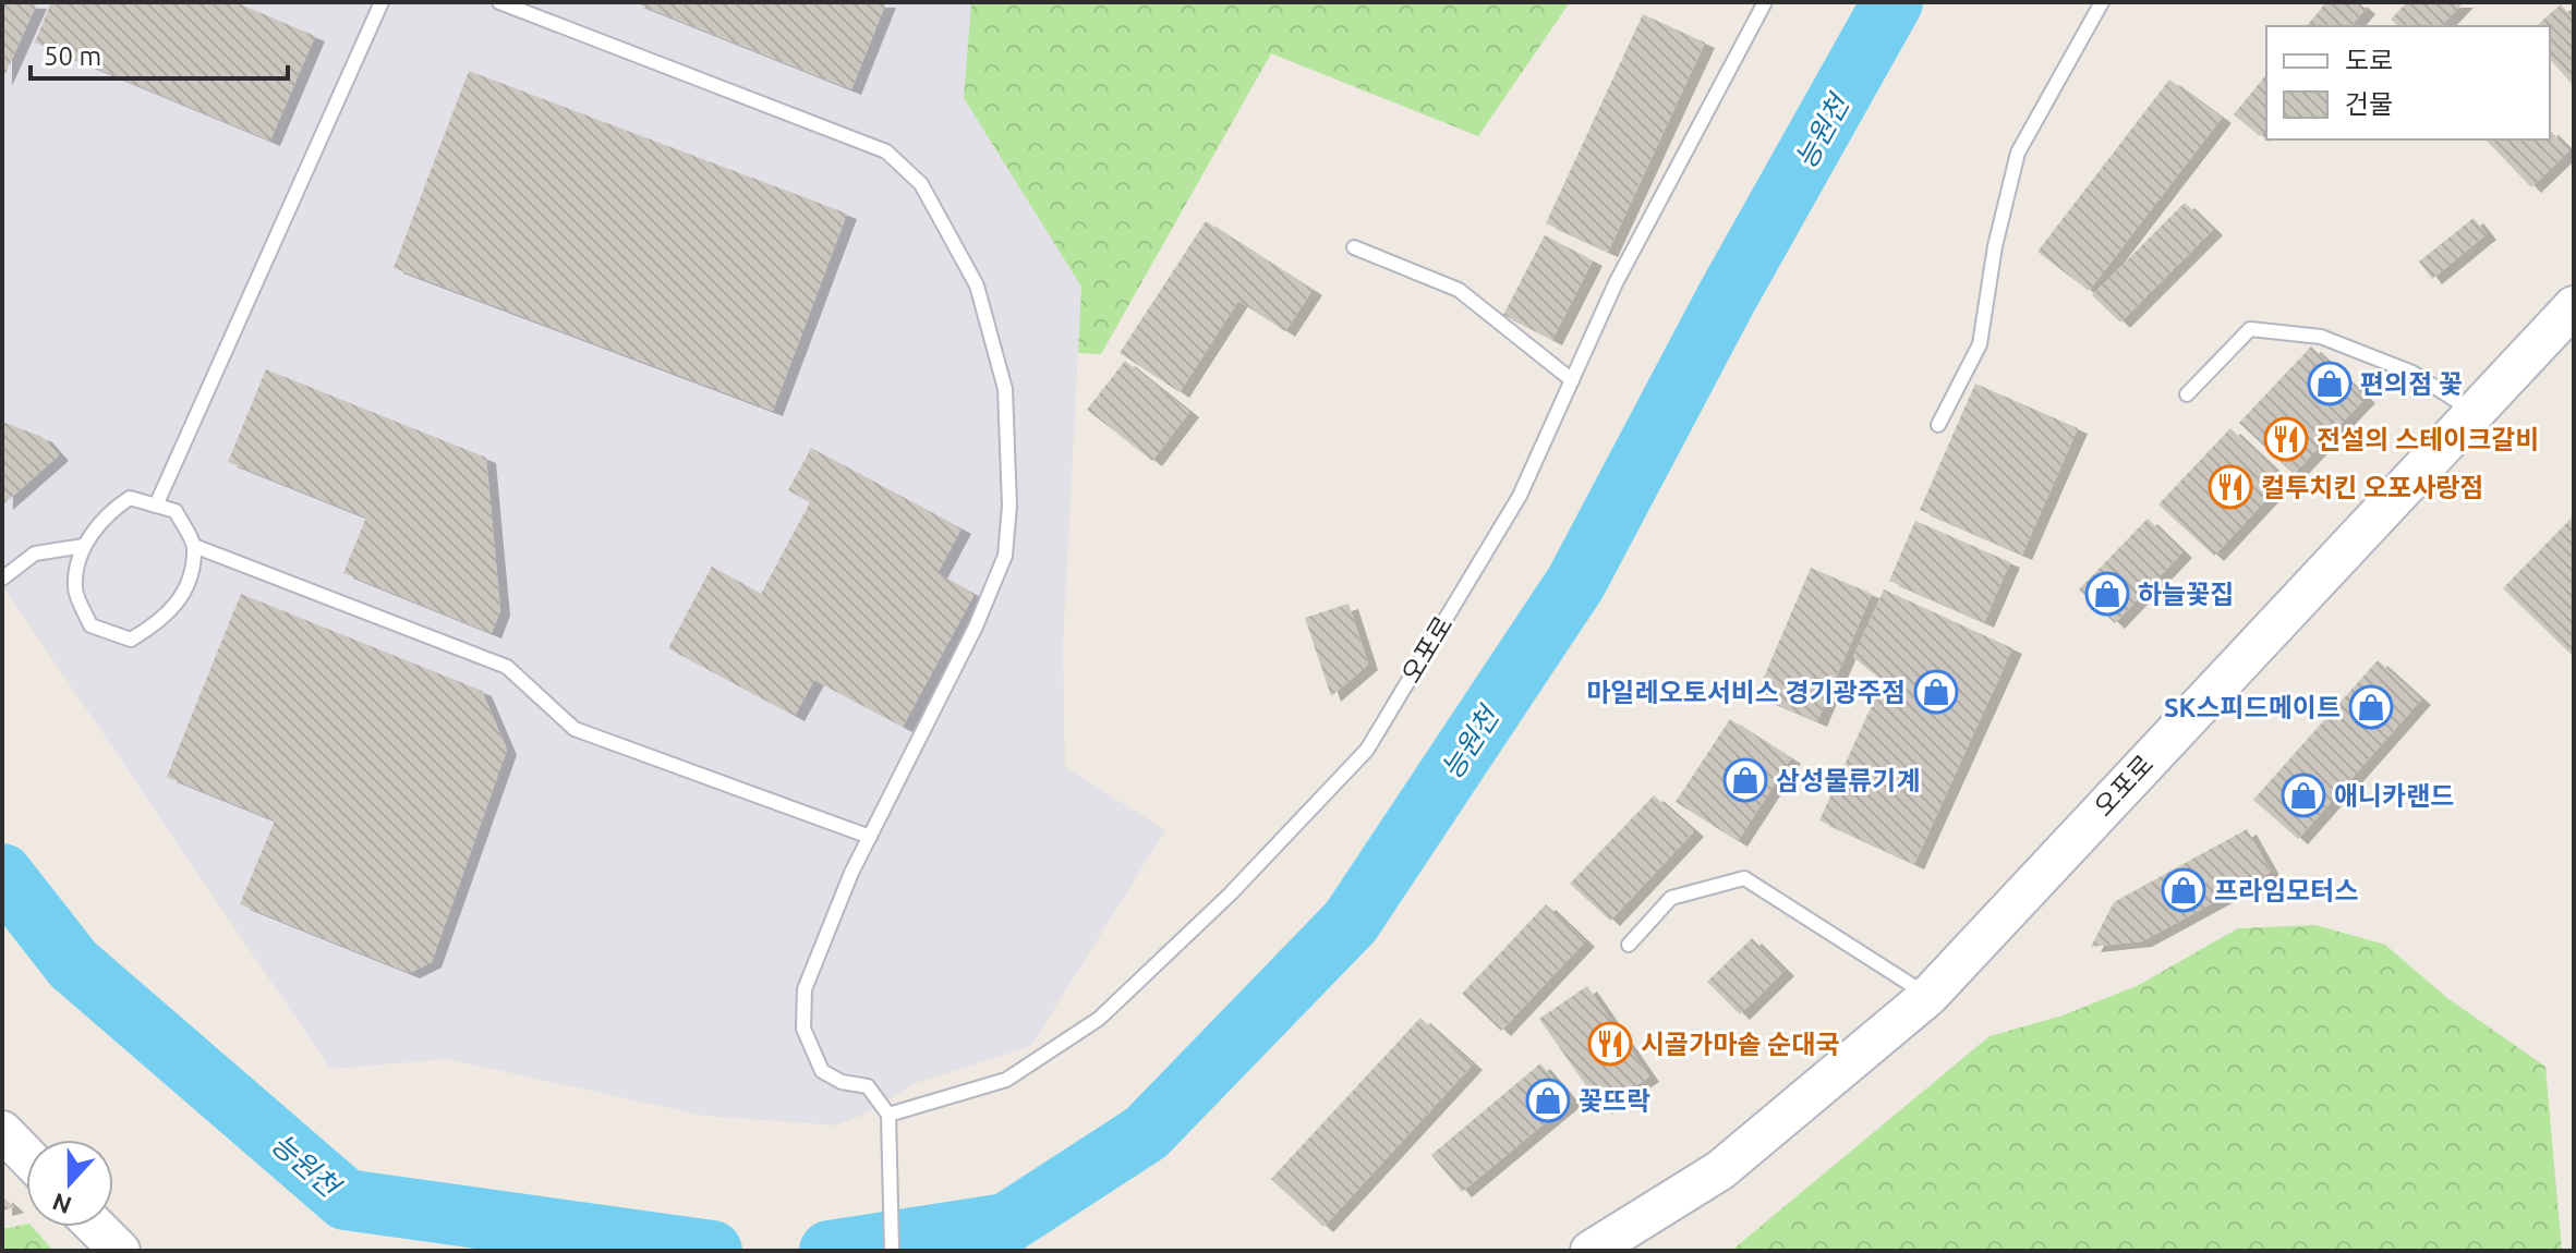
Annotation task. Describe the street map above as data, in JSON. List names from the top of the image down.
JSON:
{
  "streets": {
    "street": ["오포로"]
  },
  "water": ["능원천"],
  "places": {
    "shop": [
      "편의점 꽃",
      "하늘꽃집",
      "마일레오토서비스 경기광주점",
      "SK스피드메이트",
      "삼성물류기계",
      "애니카랜드",
      "프라임모터스",
      "꽃뜨락"
    ],
    "restaurant": ["전설의 스테이크갈비", "컬투치킨 오포사랑점", "시골가마솥 순대국"]
  },
  "legend": ["도로", "건물"],
  "scale_bar": "50 m",
  "north": "bottom"
}
